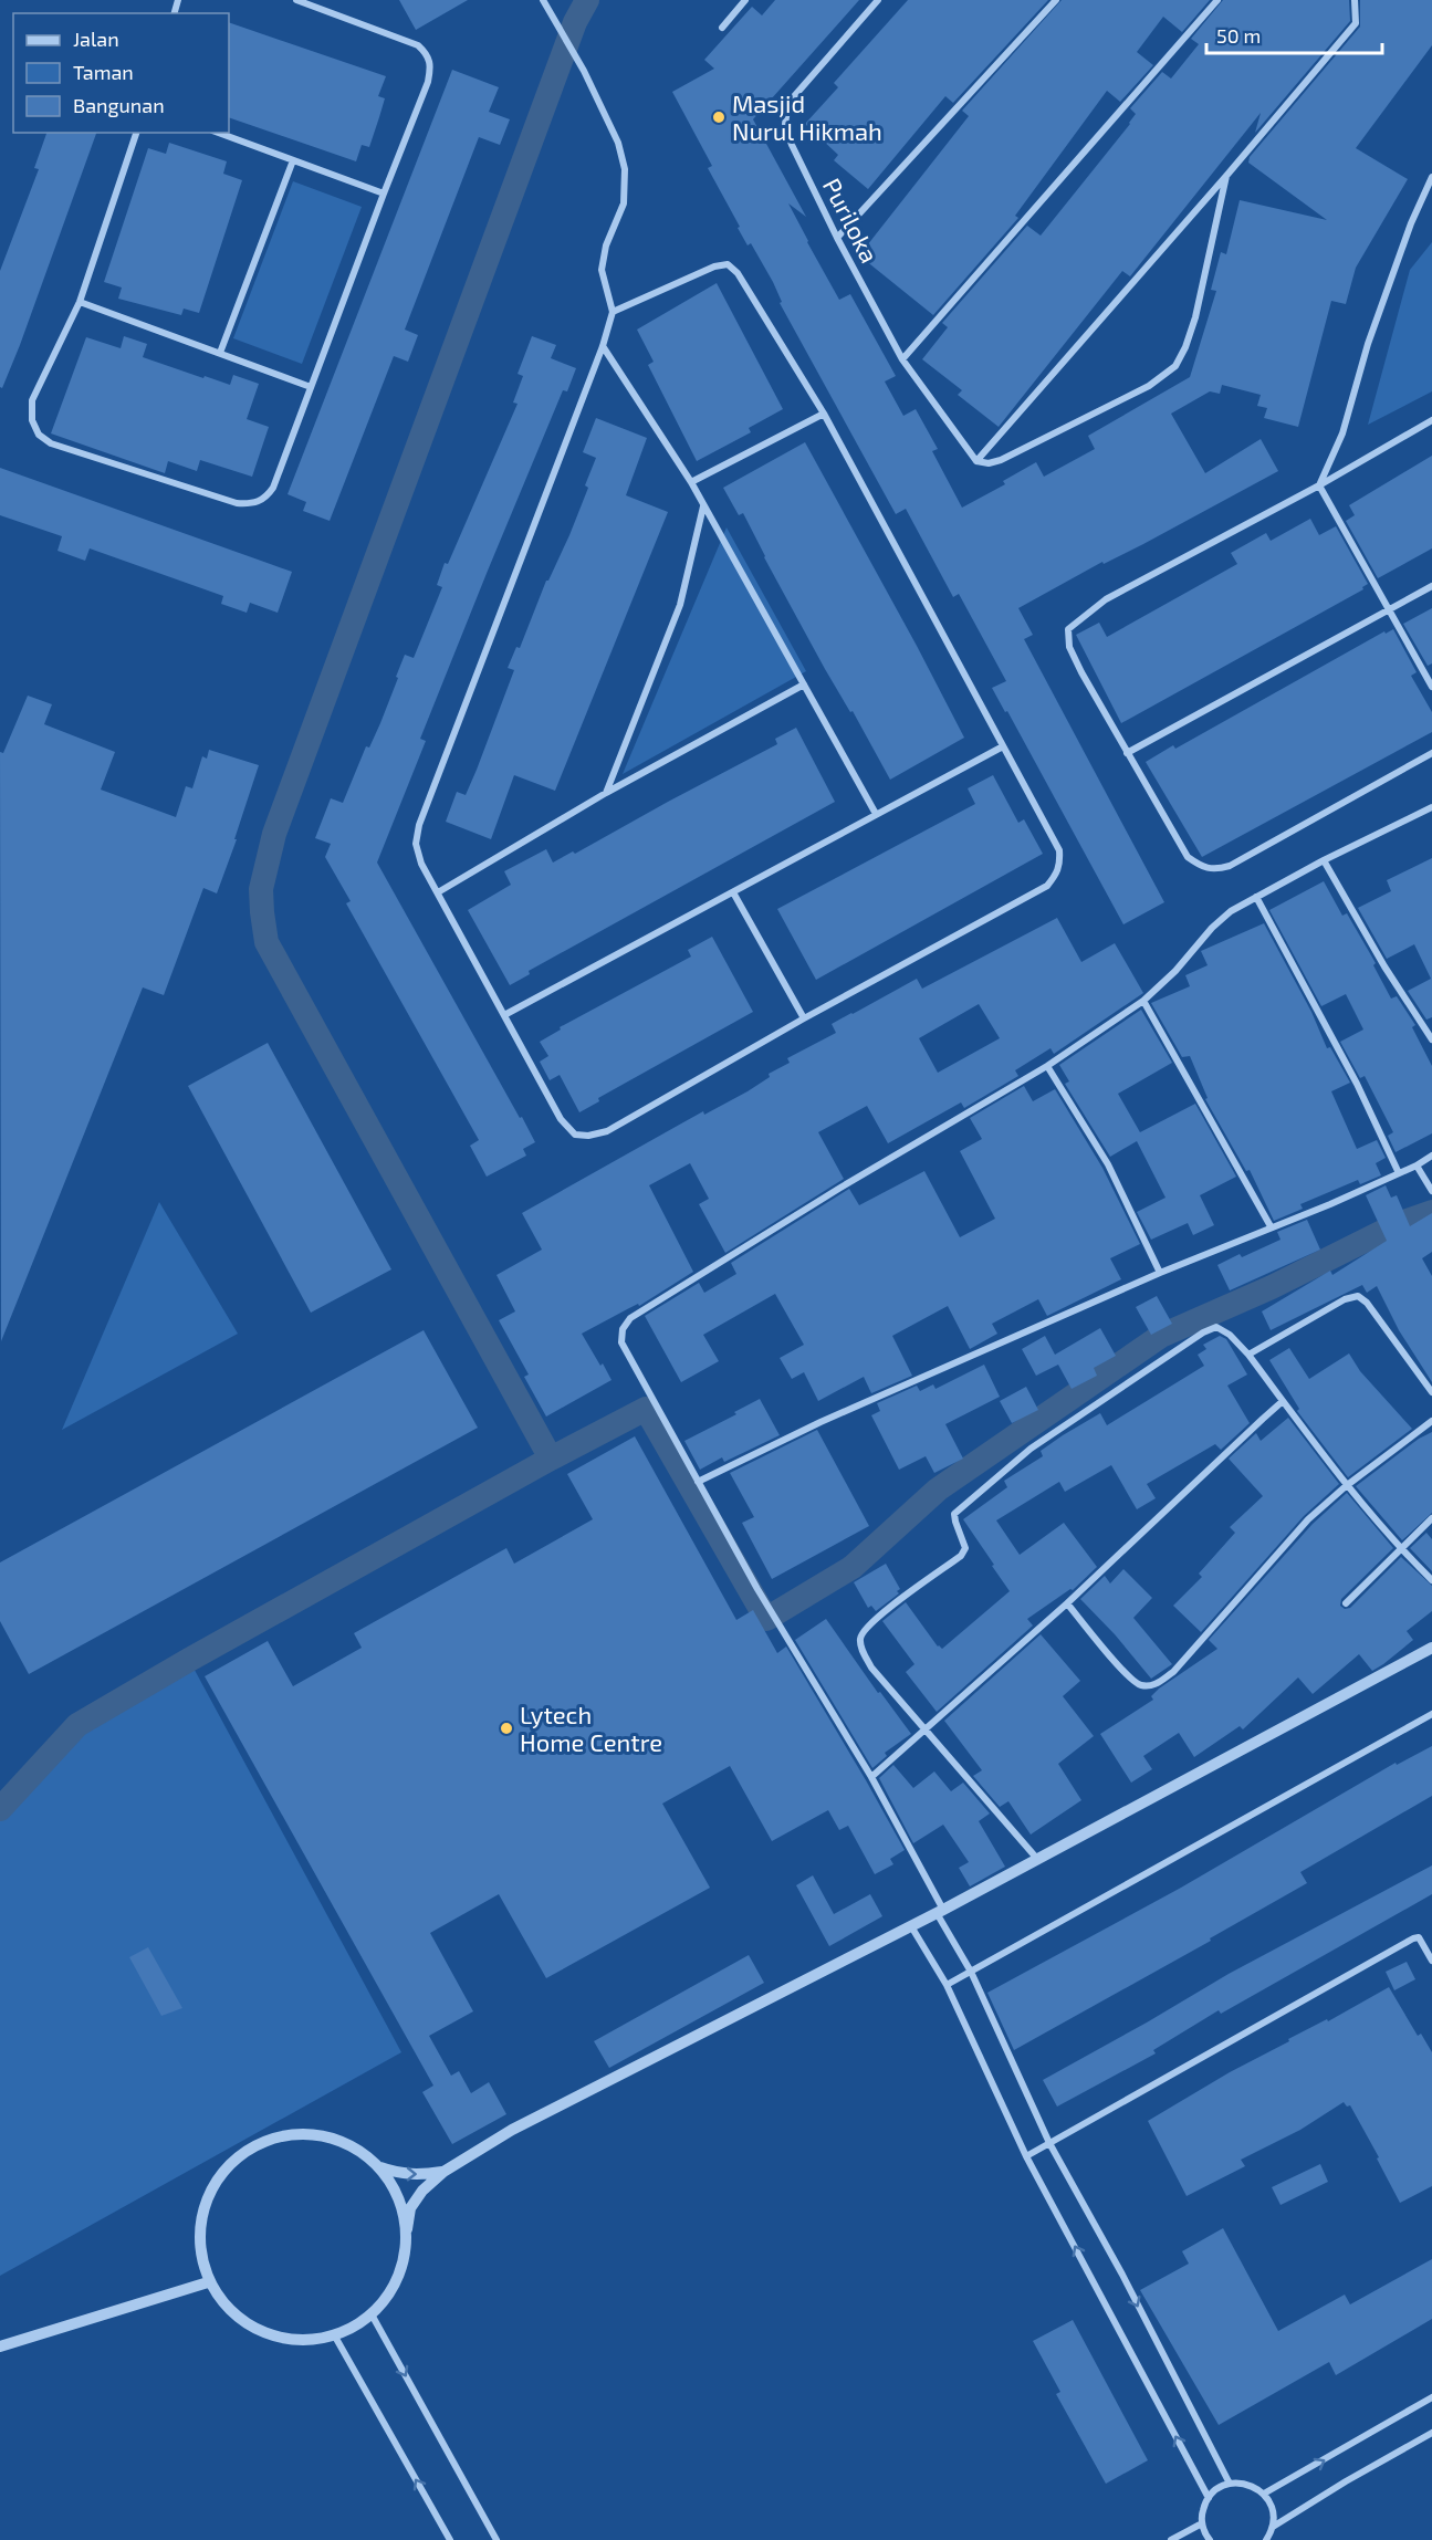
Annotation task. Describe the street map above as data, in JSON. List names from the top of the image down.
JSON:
{
  "streets": {
    "street": ["Puriloka"]
  },
  "places": ["Masjid Nurul Hikmah", "Lytech Home Centre"],
  "legend": ["Jalan", "Taman", "Bangunan"],
  "scale_bar": "50 m"
}
